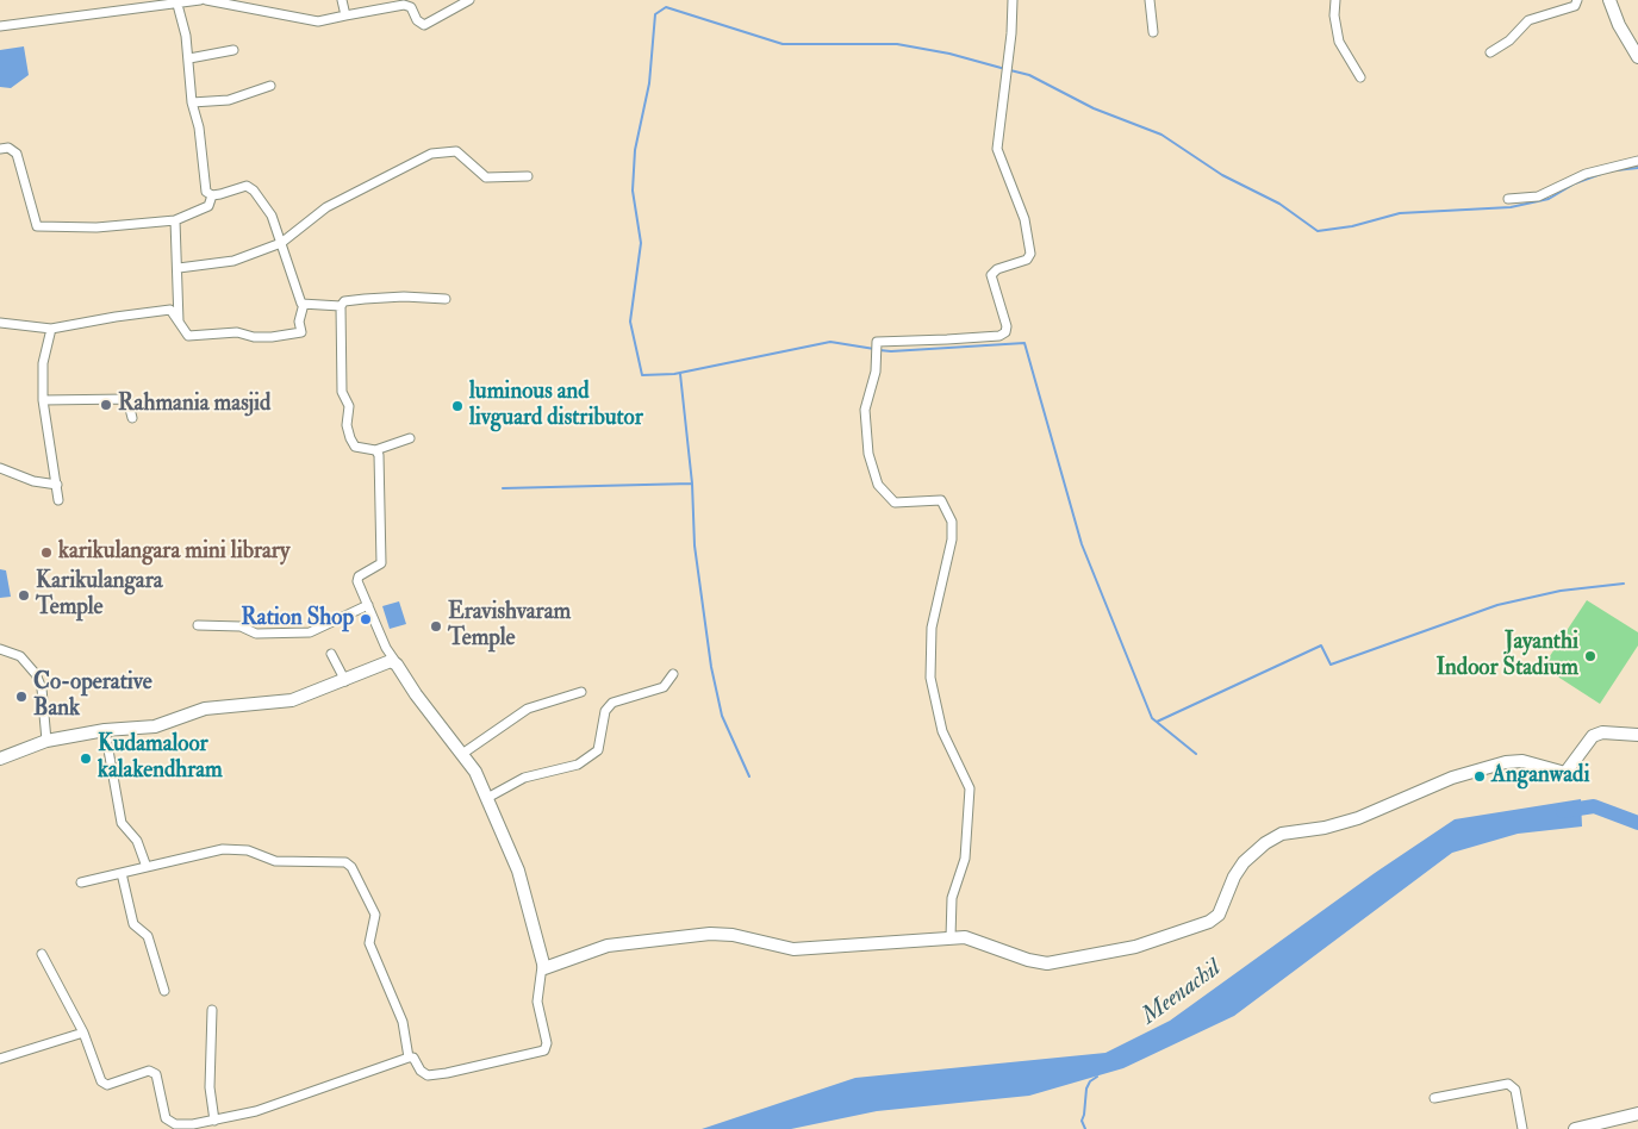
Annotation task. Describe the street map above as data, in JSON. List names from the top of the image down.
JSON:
{
  "water": ["Meenachil"],
  "places": [
    "Rahmania masjid",
    "luminous and livguard distributor",
    "karikulangara mini library",
    "Karikulangara Temple",
    "Ration Shop",
    "Eravishvaram Temple",
    "Jayanthi Indoor Stadium",
    "Co-operative Bank",
    "Kudamaloor kalakendhram",
    "Anganwadi"
  ]
}
